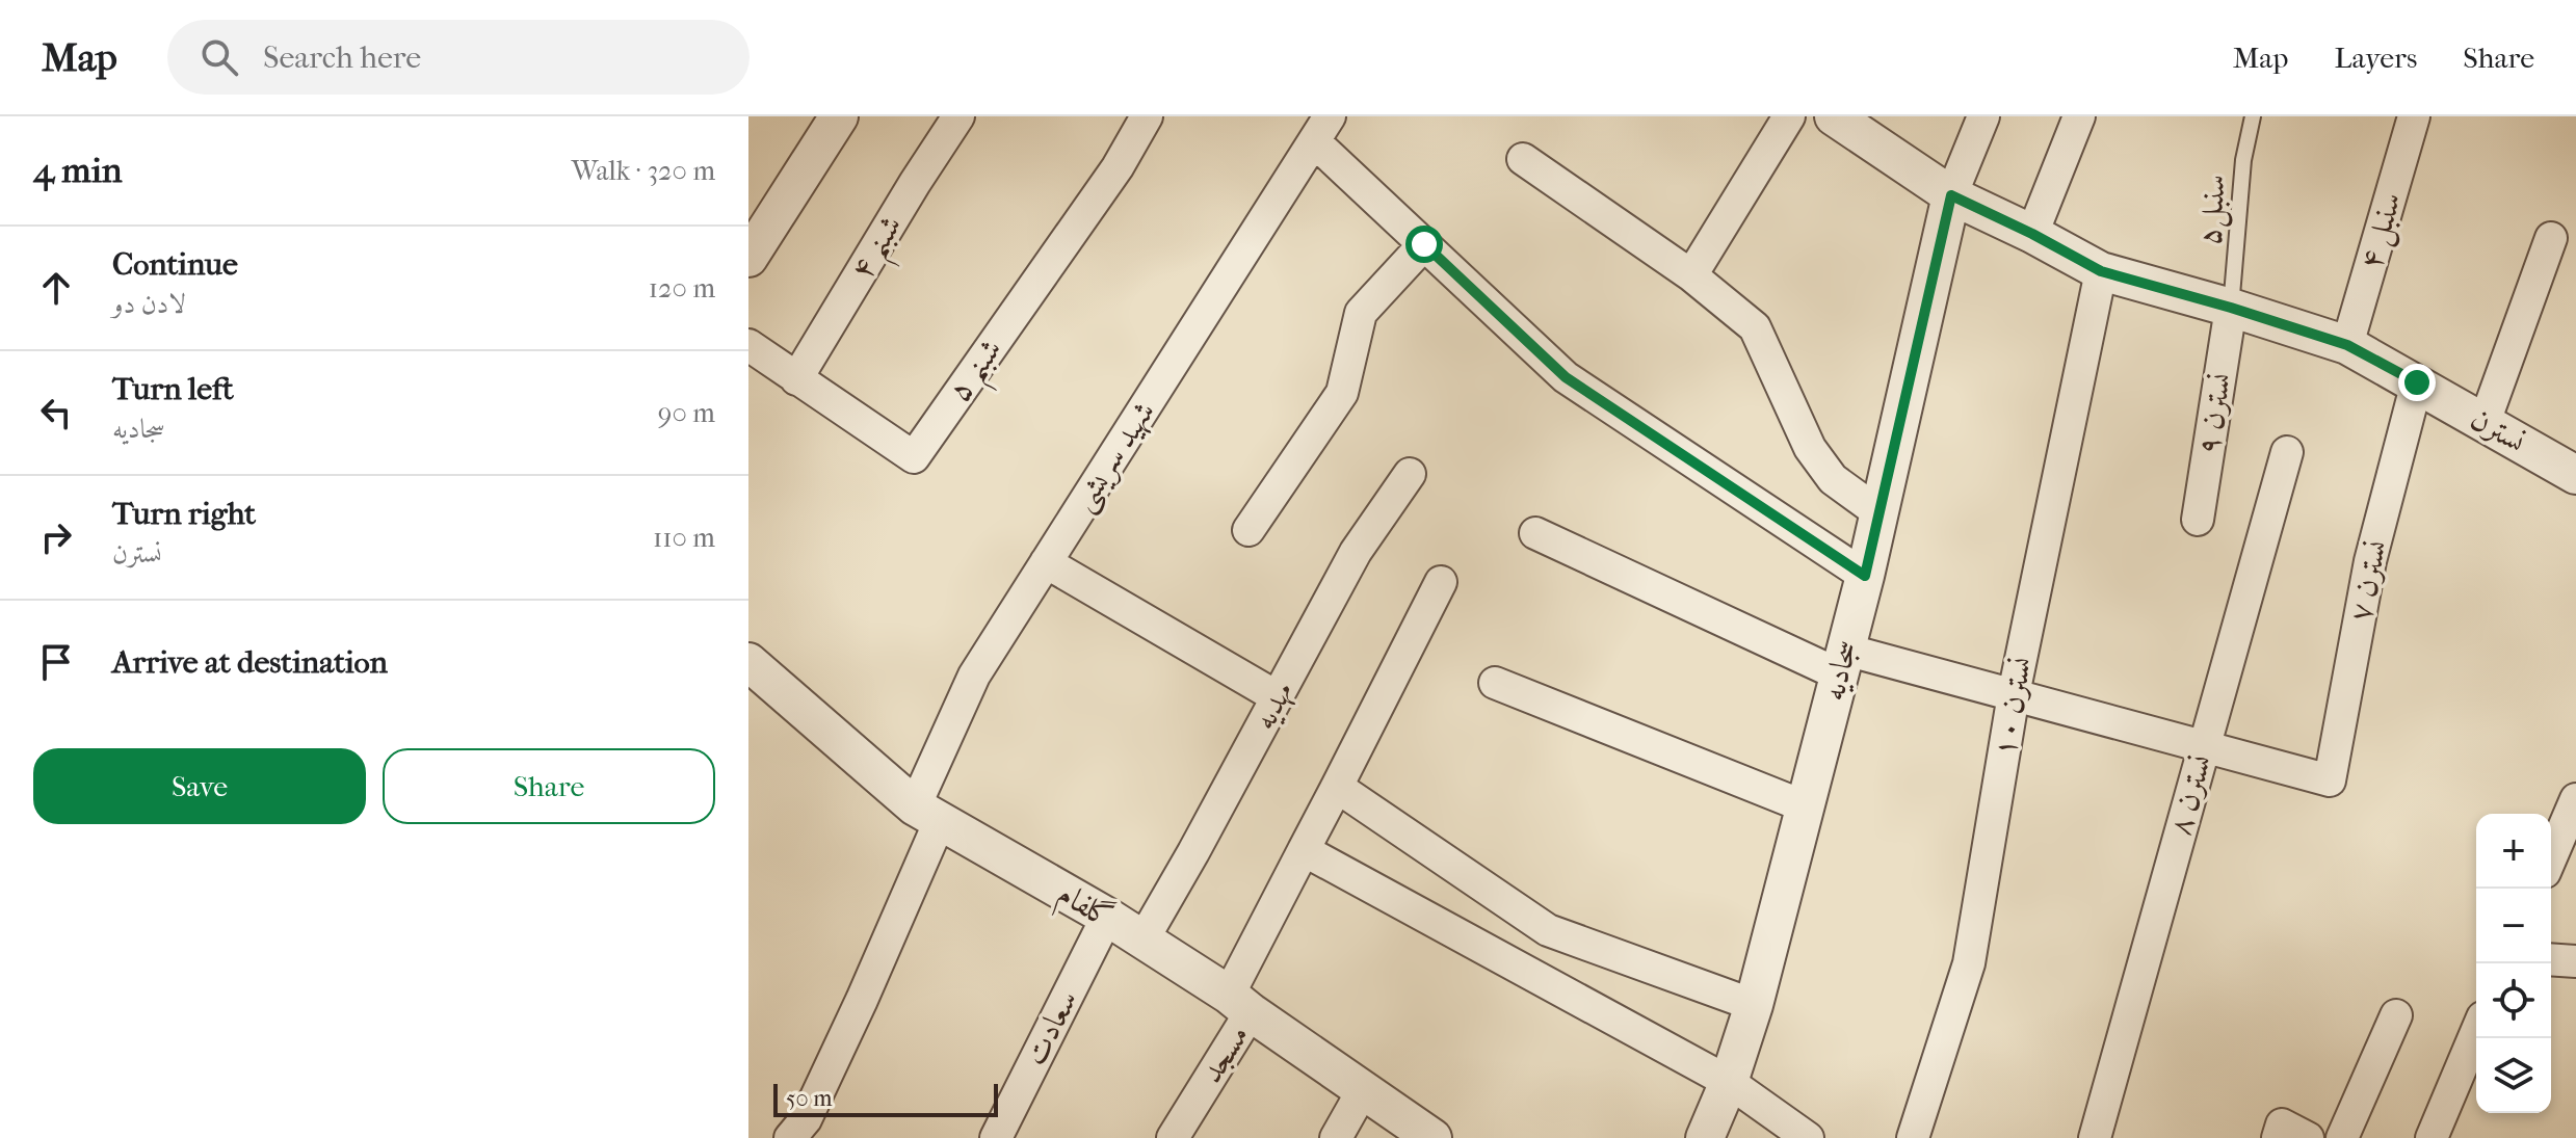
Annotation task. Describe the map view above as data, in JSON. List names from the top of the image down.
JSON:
{
  "streets": {
    "street": [
      "سنبل ۴",
      "شبنم ۴",
      "شبنم ۵",
      "نسترن ۹",
      "نسترن",
      "شهید سریشی",
      "نسترن ۷",
      "سجادیه",
      "مهدیه",
      "نسترن ۱۰",
      "نسترن ۸",
      "گلفام",
      "سعادت",
      "مسجد"
    ],
    "lane": ["سنبل۵"]
  },
  "crossings": [
    ["سنبل۵", "نسترن ۹"],
    ["سنبل۵", "نسترن"],
    ["سنبل ۴", "نسترن"],
    ["شبنم ۴", "شبنم ۵"],
    ["نسترن ۹", "نسترن"],
    ["نسترن", "نسترن ۷"],
    ["نسترن", "سجادیه"],
    ["نسترن", "نسترن ۱۰"],
    ["شهید سریشی", "گلفام"],
    ["نسترن ۷", "نسترن ۸"],
    ["مهدیه", "گلفام"],
    ["گلفام", "سعادت"],
    ["گلفام", "مسجد"]
  ],
  "scale_bar": "50 m",
  "page": {
    "header": "Map",
    "search": "Search here",
    "nav": ["Map", "Layers", "Share"],
    "heading": ["4 min", "Walk · 320 m"],
    "list": [
      ["Continue", "لادن دو", "120 m"],
      ["Turn left", "سجادیه", "90 m"],
      ["Turn right", "نسترن", "110 m"],
      "Arrive at destination"
    ],
    "buttons": ["Save", "Share"],
    "map_buttons": ["+", "−"],
    "scale": "50 m"
  }
}
